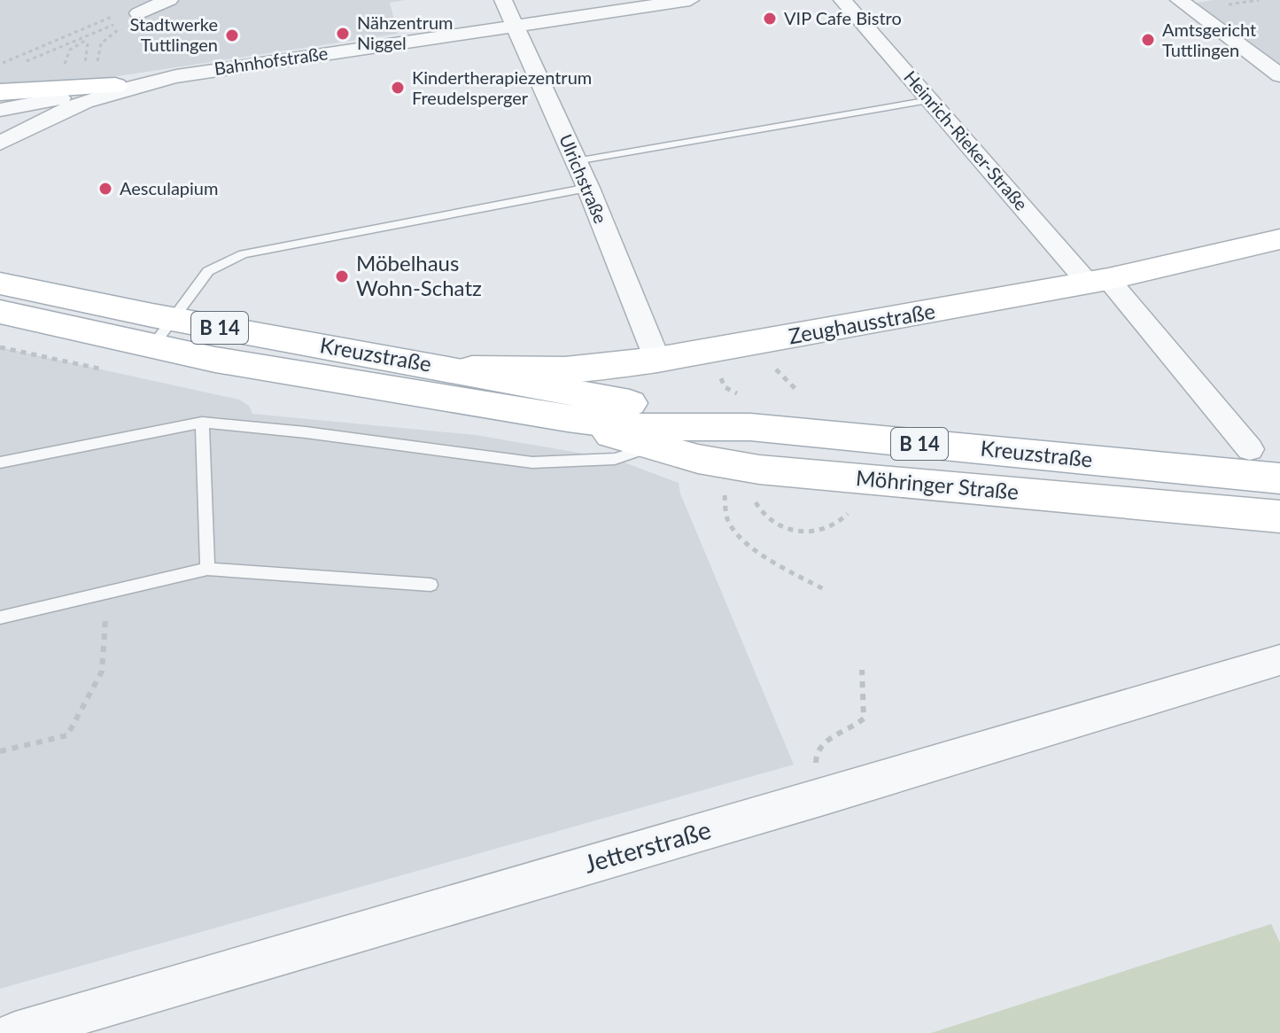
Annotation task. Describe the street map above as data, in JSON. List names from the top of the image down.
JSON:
{
  "streets": {
    "main road": [
      "Zeughausstraße",
      "B 14",
      "Kreuzstraße",
      "Möhringer Straße"
    ],
    "street": [
      "Bahnhofstraße",
      "Heinrich-Rieker-Straße",
      "Ulrichstraße",
      "Jetterstraße"
    ]
  },
  "crossings": [
    ["Bahnhofstraße", "Ulrichstraße"],
    ["Heinrich-Rieker-Straße", "Zeughausstraße"],
    ["Ulrichstraße", "Zeughausstraße"],
    ["Zeughausstraße", "Kreuzstraße"],
    ["Kreuzstraße", "Möhringer Straße"]
  ],
  "places": [
    "VIP Cafe Bistro",
    "Nähzentrum Niggel",
    "Stadtwerke Tuttlingen",
    "Amtsgericht Tuttlingen",
    "Kindertherapiezentrum Freudelsperger",
    "Aesculapium",
    "Möbelhaus Wohn-Schatz"
  ]
}
